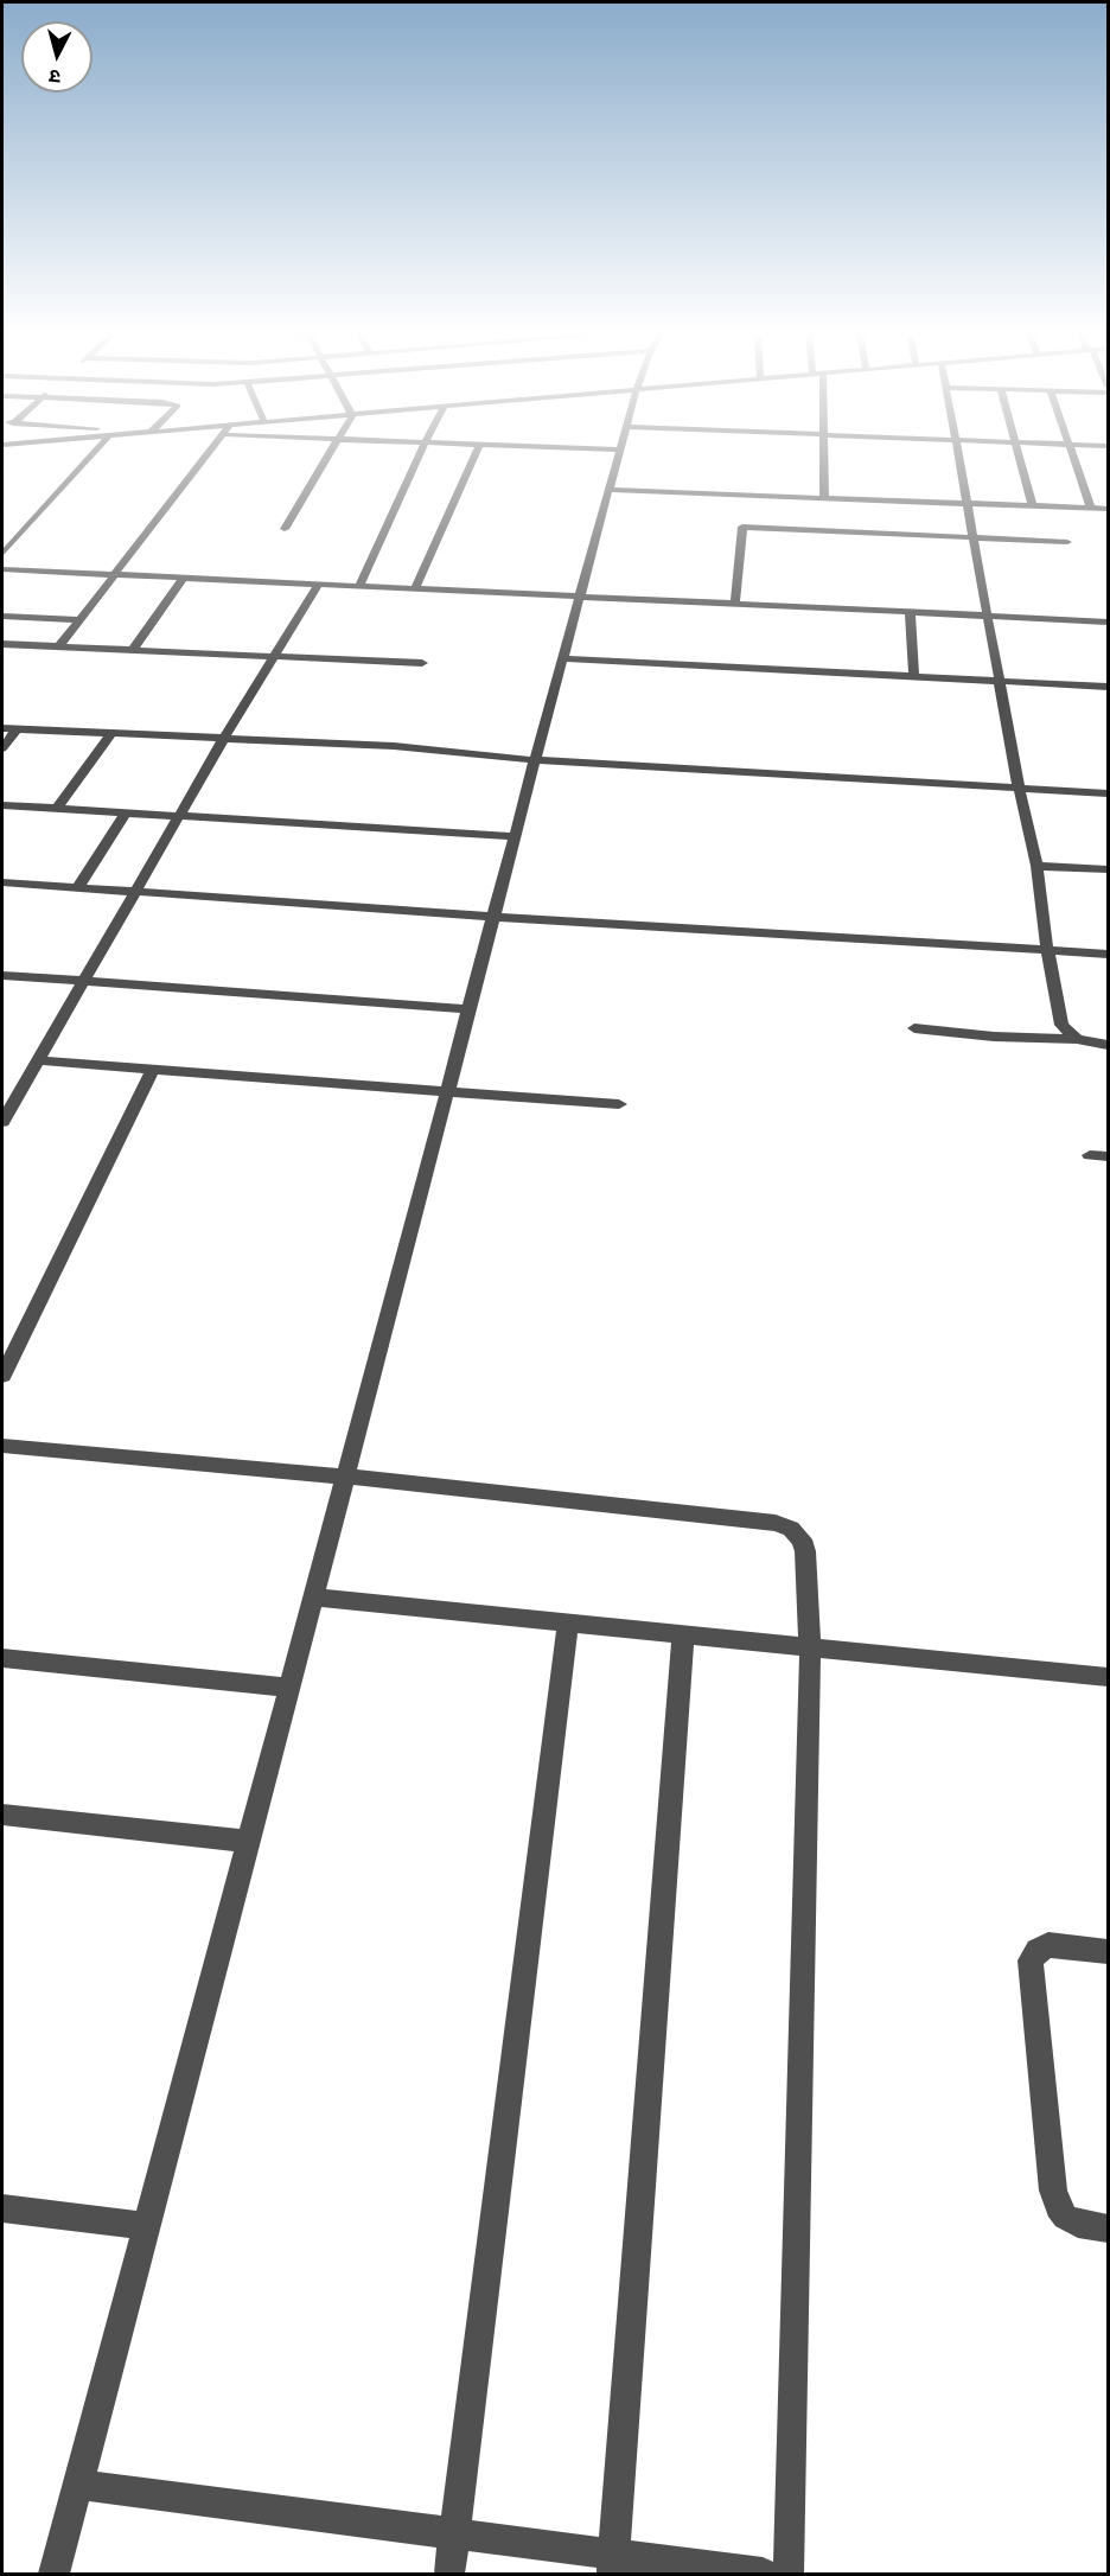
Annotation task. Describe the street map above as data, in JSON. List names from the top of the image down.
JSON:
{
  "north": "bottom"
}
